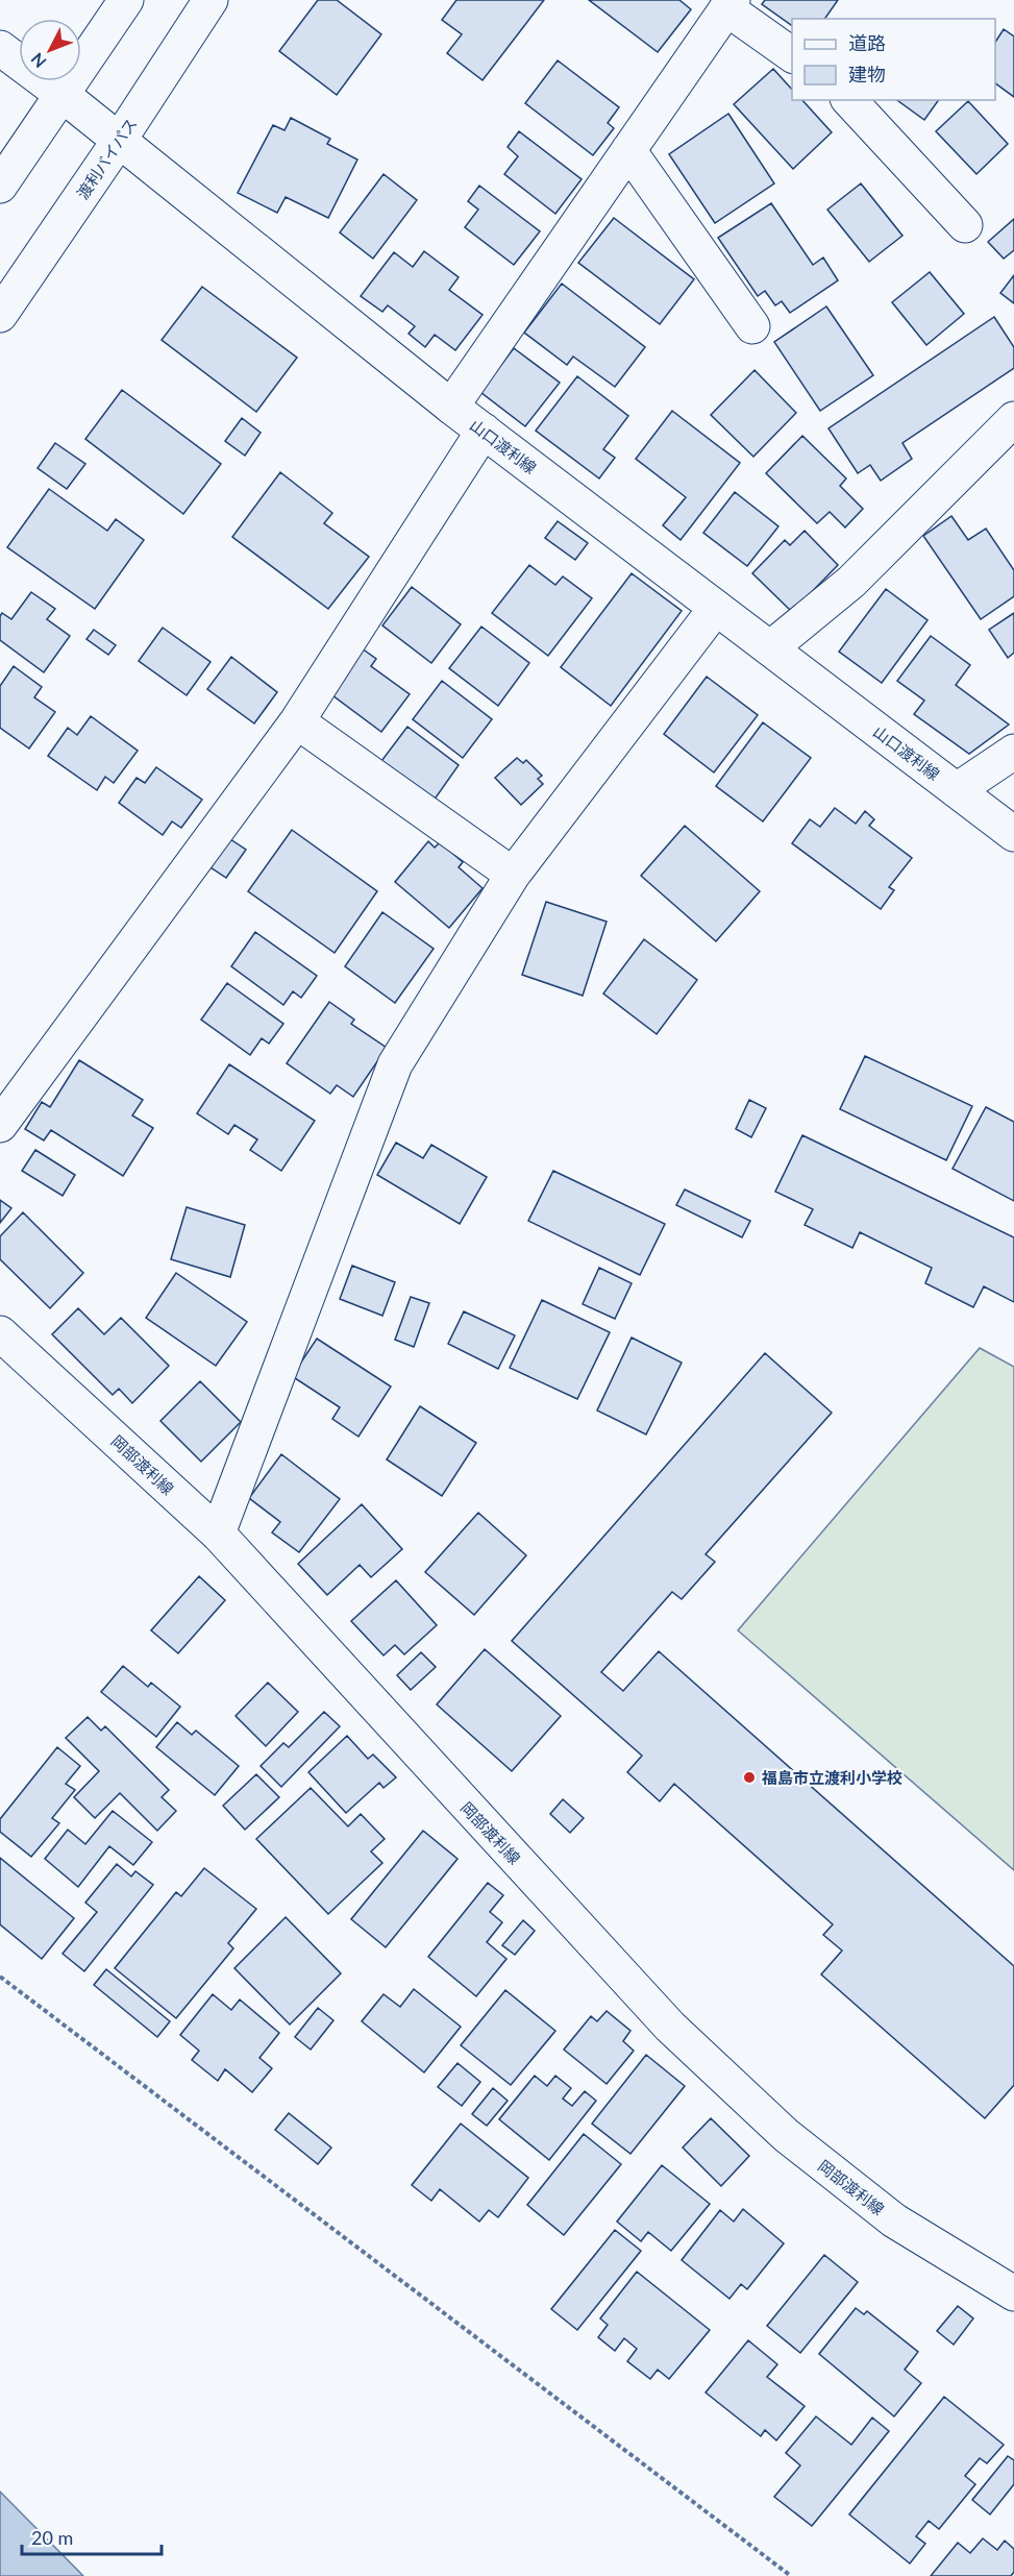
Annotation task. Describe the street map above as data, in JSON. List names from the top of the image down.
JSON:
{
  "streets": {
    "main road": ["渡利バイパス", "山口渡利線", "岡部渡利線"]
  },
  "crossings": [
    ["渡利バイパス", "山口渡利線"]
  ],
  "places": ["福島市立渡利小学校"],
  "legend": ["道路", "建物"],
  "scale_bar": "20 m",
  "north": "bottom left"
}
